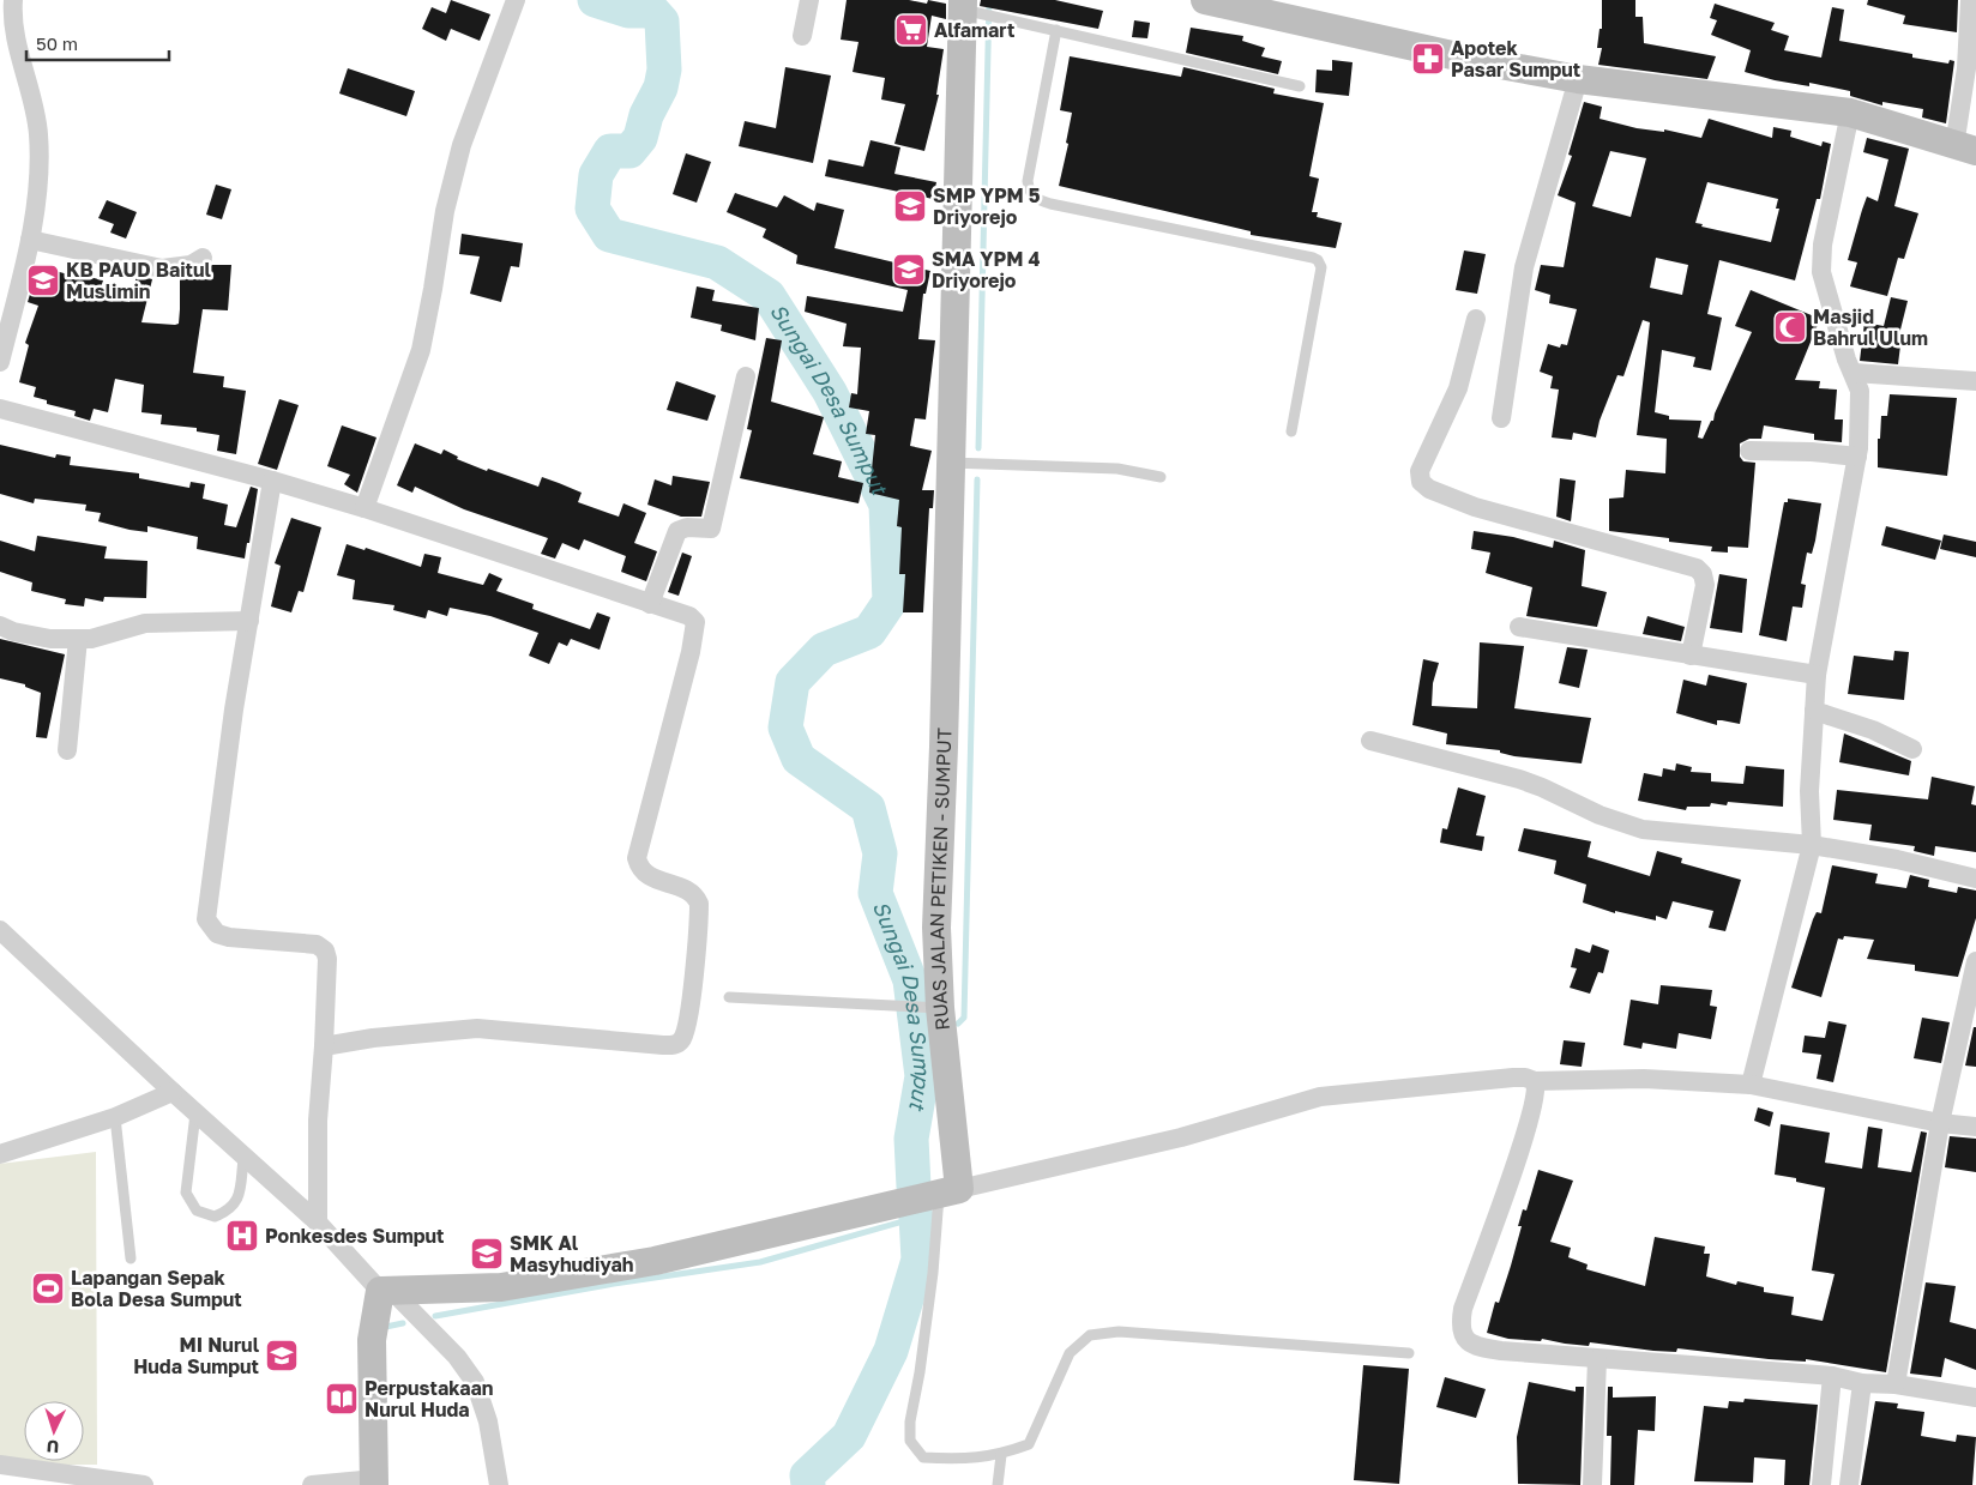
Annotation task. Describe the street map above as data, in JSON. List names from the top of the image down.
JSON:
{
  "streets": {
    "main road": ["RUAS JALAN PETIKEN - SUMPUT"]
  },
  "water": ["Sungai Desa Sumput"],
  "places": {
    "supermarket": ["Alfamart"],
    "pharmacy": ["Apotek Pasar Sumput"],
    "school or university": [
      "SMP YPM 5 Driyorejo",
      "SMA YPM 4 Driyorejo",
      "KB PAUD Baitul Muslimin",
      "SMK Al Masyhudiyah",
      "MI Nurul Huda Sumput"
    ],
    "mosque": ["Masjid Bahrul Ulum"],
    "hospital": ["Ponkesdes Sumput"],
    "sports": ["Lapangan Sepak Bola Desa Sumput"],
    "library": ["Perpustakaan Nurul Huda"]
  },
  "scale_bar": "50 m",
  "north": "bottom"
}
